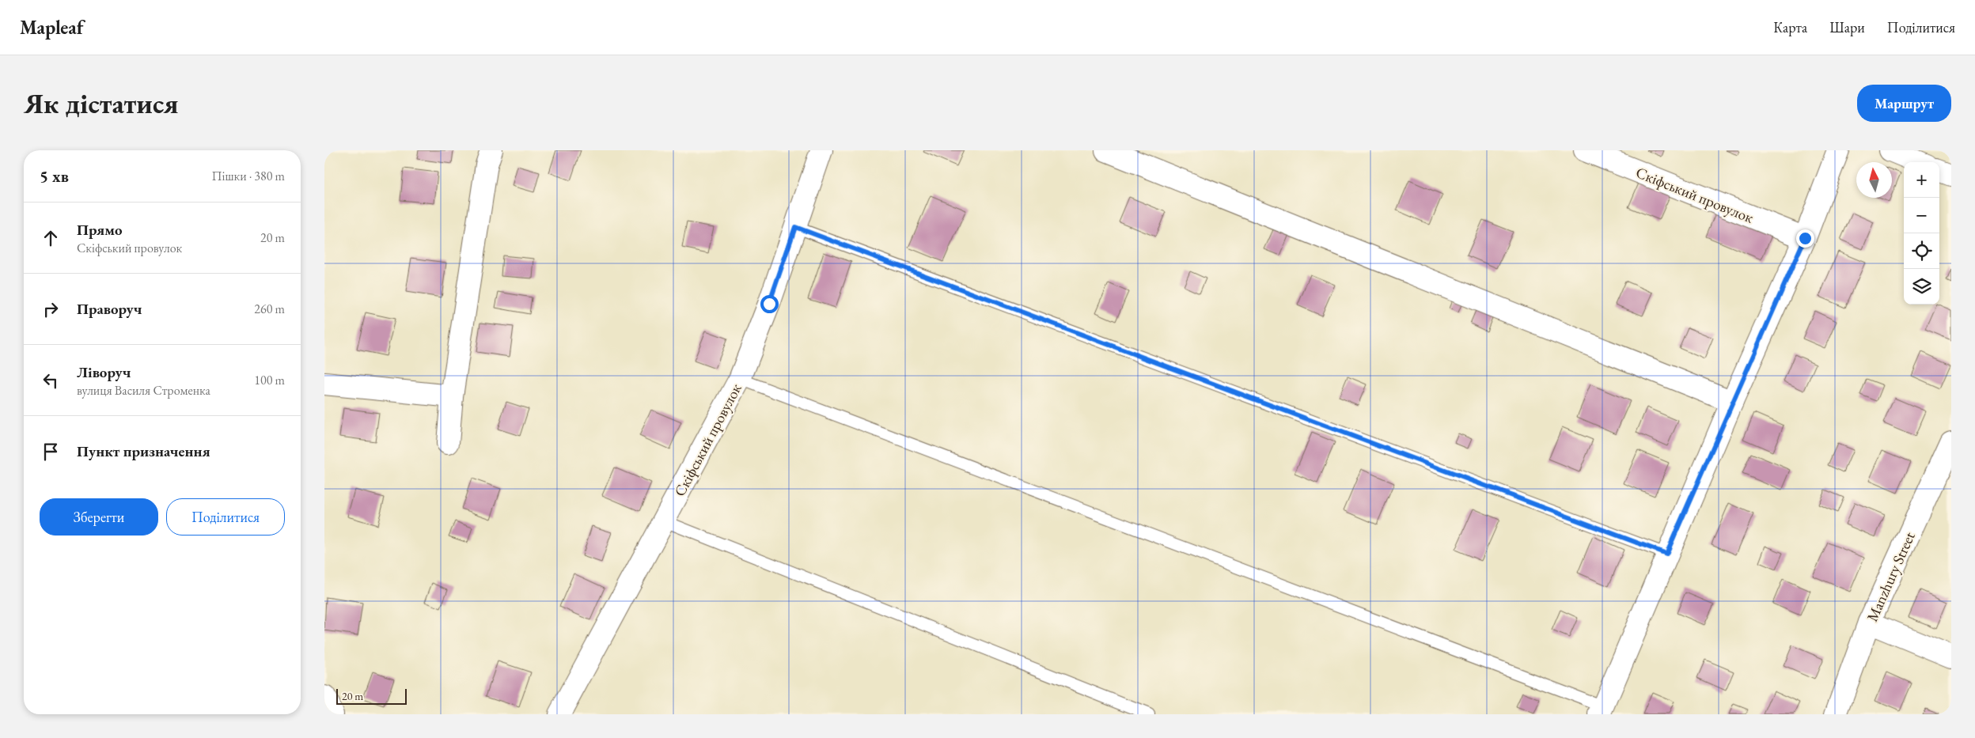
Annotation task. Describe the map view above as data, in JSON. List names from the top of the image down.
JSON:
{
  "streets": {
    "street": ["Скіфський провулок", "Manzhury Street"]
  },
  "scale_bar": "20 m",
  "north": "top",
  "page": {
    "header": "Mapleaf",
    "nav": ["Карта", "Шари", "Поділитися"],
    "buttons": [
      "Маршрут",
      ["Зберегти", "Поділитися"]
    ],
    "title": "Як дістатися",
    "heading": ["5 хв", "Пішки · 380 m"],
    "map_buttons": ["+", "−"],
    "list": [
      ["Прямо", "Скіфський провулок", "20 m"],
      ["Праворуч", "260 m"],
      ["Ліворуч", "вулиця Василя Строменка", "100 m"],
      "Пункт призначення"
    ],
    "scale": "20 m"
  }
}
